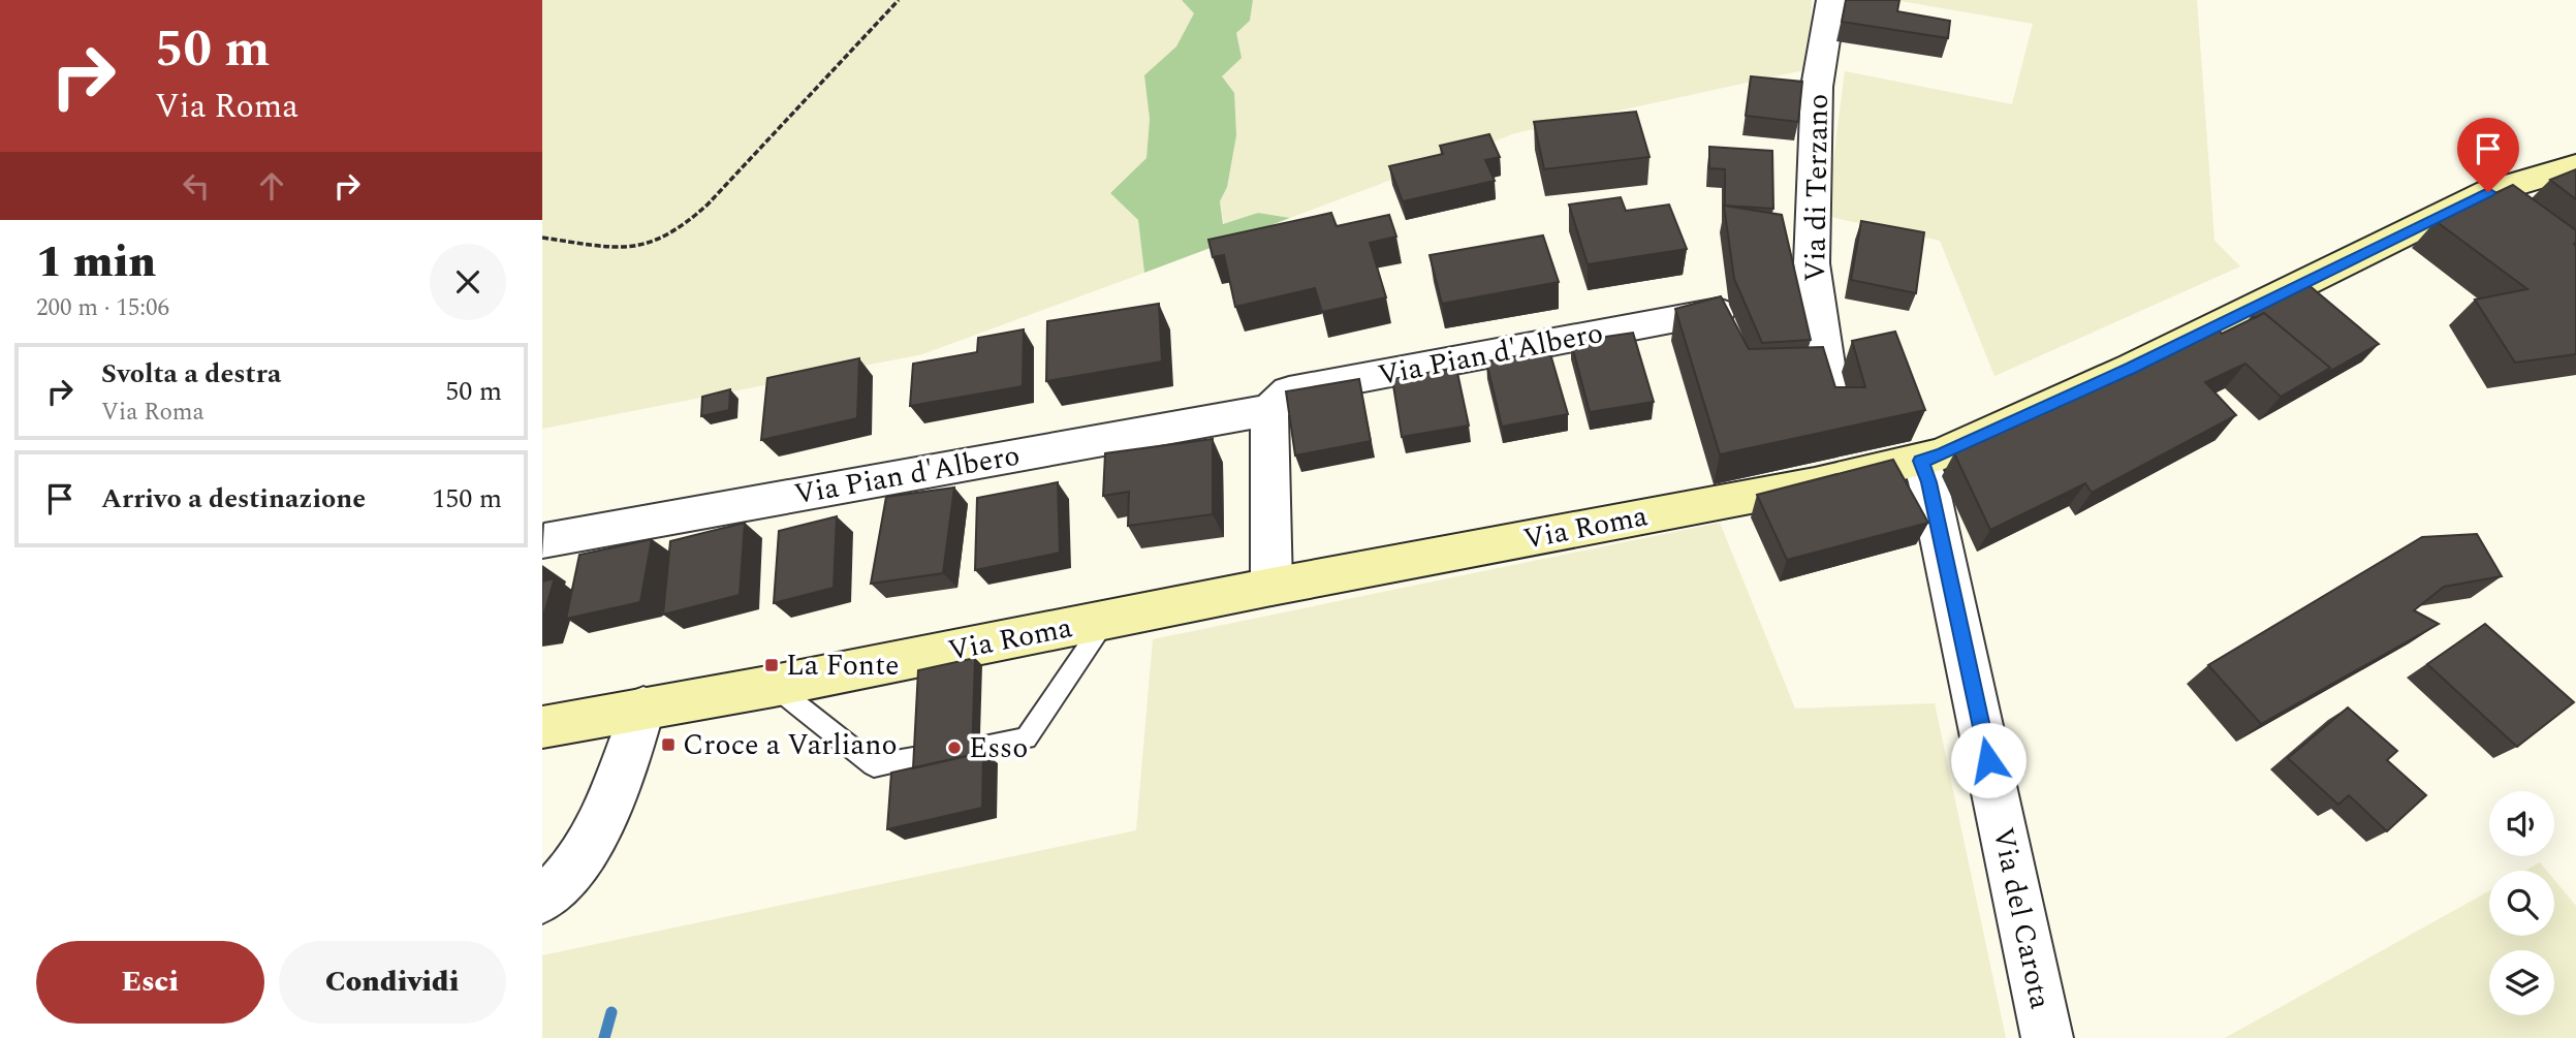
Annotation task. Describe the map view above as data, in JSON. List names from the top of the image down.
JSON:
{
  "streets": {
    "main road": ["Via Roma"],
    "street": ["Via di Terzano", "Via Pian d'Albero", "Via del Carota"]
  },
  "crossings": [
    ["Via Roma", "Via del Carota"]
  ],
  "places": {
    "transit": ["La Fonte", "Croce a Varliano"],
    "other": ["Esso"]
  },
  "page": {
    "turn": ["50 m", "Via Roma"],
    "heading": ["1 min", "200 m · 15:06"],
    "list": [
      {
        "name": "Svolta a destra",
        "note": "Via Roma",
        "value": "50 m"
      },
      {
        "name": "Arrivo a destinazione",
        "value": "150 m"
      }
    ],
    "buttons": ["Esci", "Condividi"]
  }
}
